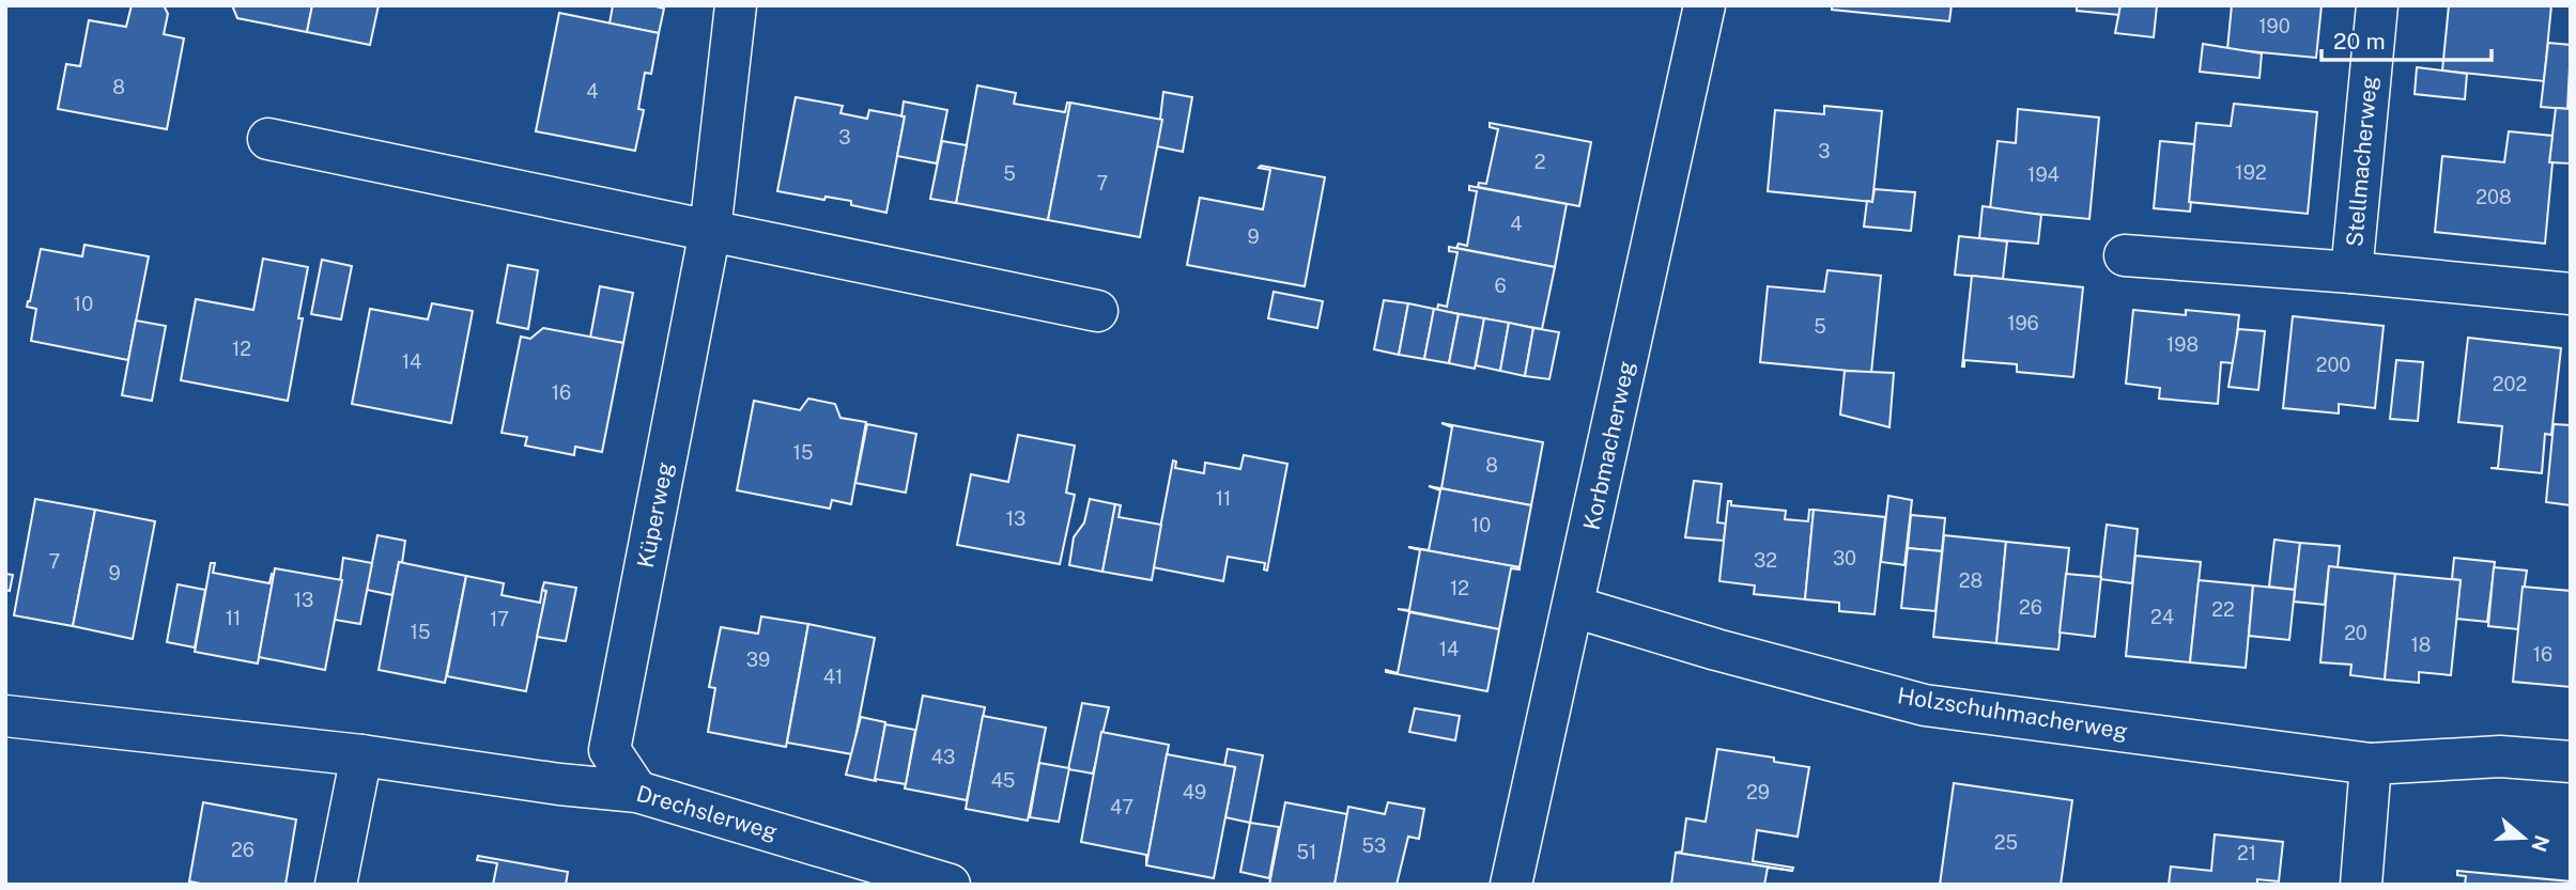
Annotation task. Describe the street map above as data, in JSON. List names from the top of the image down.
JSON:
{
  "streets": {
    "street": [
      "Stellmacherweg",
      "Korbmacherweg",
      "Küperweg",
      "Holzschuhmacherweg",
      "Drechslerweg"
    ]
  },
  "crossings": [
    ["Korbmacherweg", "Holzschuhmacherweg"],
    ["Küperweg", "Drechslerweg"]
  ],
  "house_numbers": [
    "190",
    "8",
    "4",
    "3",
    "3",
    "2",
    "192",
    "5",
    "194",
    "7",
    "208",
    "4",
    "9",
    "6",
    "10",
    "196",
    "5",
    "198",
    "12",
    "14",
    "200",
    "202",
    "16",
    "15",
    "8",
    "11",
    "13",
    "10",
    "30",
    "32",
    "7",
    "9",
    "28",
    "12",
    "13",
    "26",
    "22",
    "24",
    "11",
    "17",
    "15",
    "20",
    "18",
    "14",
    "16",
    "39",
    "41",
    "43",
    "45",
    "49",
    "29",
    "47",
    "25",
    "53",
    "26",
    "51",
    "21"
  ],
  "scale_bar": "20 m",
  "north": "right"
}
